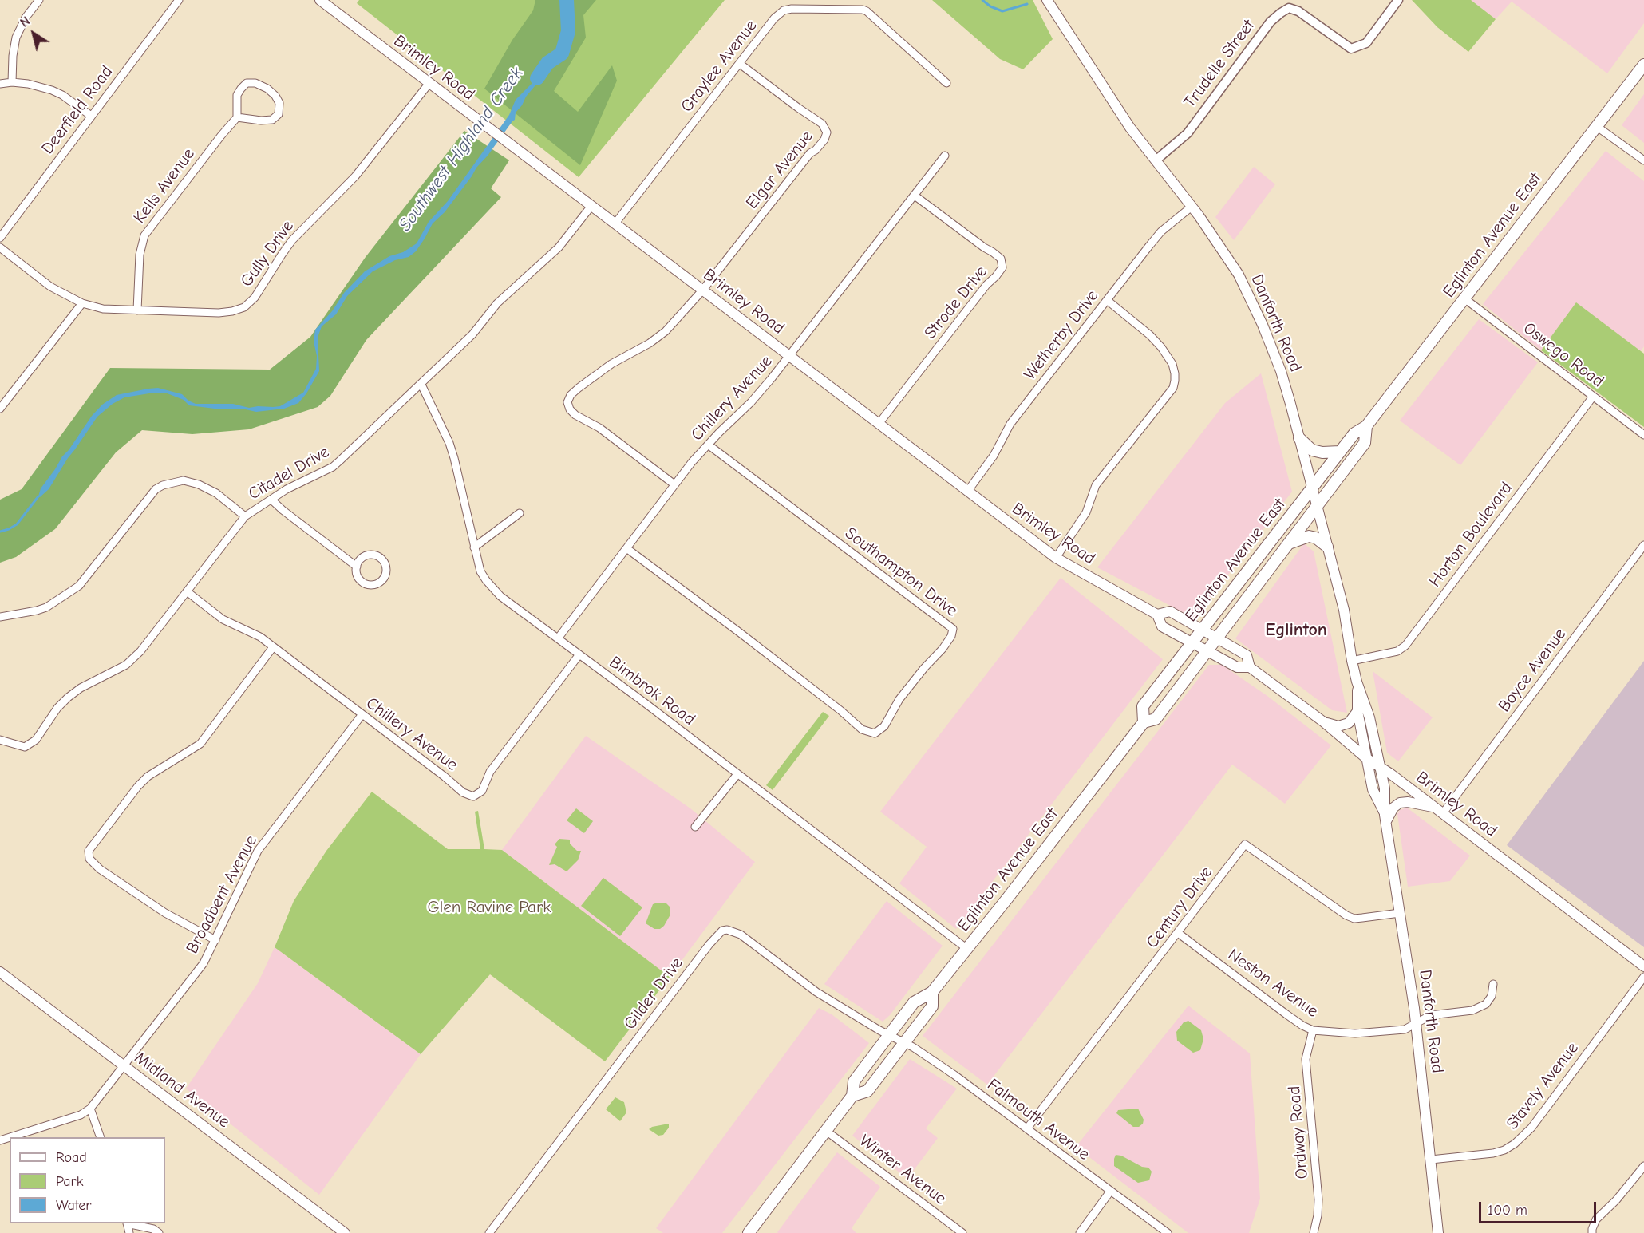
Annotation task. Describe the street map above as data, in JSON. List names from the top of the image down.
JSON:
{
  "streets": {
    "main road": [
      "Brimley Road",
      "Eglinton Avenue East",
      "Danforth Road",
      "Midland Avenue"
    ],
    "street": [
      "Trudelle Street",
      "Graylee Avenue",
      "Deerfield Road",
      "Elgar Avenue",
      "Kells Avenue",
      "Gully Drive",
      "Strode Drive",
      "Wetherby Drive",
      "Oswego Road",
      "Chillery Avenue",
      "Citadel Drive",
      "Horton Boulevard",
      "Southampton Drive",
      "Boyce Avenue",
      "Bimbrok Road",
      "Broadbent Avenue",
      "Century Drive",
      "Neston Avenue",
      "Gilder Drive",
      "Stavely Avenue",
      "Falmouth Avenue",
      "Ordway Road",
      "Winter Avenue"
    ]
  },
  "crossings": [
    ["Trudelle Street", "Danforth Road"],
    ["Graylee Avenue", "Brimley Road"],
    ["Graylee Avenue", "Elgar Avenue"],
    ["Brimley Road", "Elgar Avenue"],
    ["Brimley Road", "Eglinton Avenue East"],
    ["Brimley Road", "Gully Drive"],
    ["Brimley Road", "Strode Drive"],
    ["Brimley Road", "Danforth Road"],
    ["Brimley Road", "Wetherby Drive"],
    ["Brimley Road", "Chillery Avenue"],
    ["Brimley Road", "Citadel Drive"],
    ["Brimley Road", "Boyce Avenue"],
    ["Kells Avenue", "Gully Drive"],
    ["Eglinton Avenue East", "Danforth Road"],
    ["Eglinton Avenue East", "Oswego Road"],
    ["Eglinton Avenue East", "Bimbrok Road"],
    ["Eglinton Avenue East", "Gilder Drive"],
    ["Eglinton Avenue East", "Falmouth Avenue"],
    ["Eglinton Avenue East", "Winter Avenue"],
    ["Strode Drive", "Chillery Avenue"],
    ["Danforth Road", "Wetherby Drive"],
    ["Danforth Road", "Horton Boulevard"],
    ["Danforth Road", "Century Drive"],
    ["Danforth Road", "Neston Avenue"],
    ["Danforth Road", "Stavely Avenue"],
    ["Oswego Road", "Horton Boulevard"],
    ["Chillery Avenue", "Citadel Drive"],
    ["Chillery Avenue", "Southampton Drive"],
    ["Chillery Avenue", "Bimbrok Road"],
    ["Chillery Avenue", "Broadbent Avenue"],
    ["Citadel Drive", "Bimbrok Road"],
    ["Broadbent Avenue", "Midland Avenue"],
    ["Century Drive", "Neston Avenue"],
    ["Century Drive", "Falmouth Avenue"],
    ["Neston Avenue", "Ordway Road"],
    ["Gilder Drive", "Falmouth Avenue"]
  ],
  "districts": ["Eglinton"],
  "water": ["Southwest Highland Creek"],
  "parks": ["Glen Ravine Park"],
  "legend": ["Road", "Park", "Water"],
  "scale_bar": "100 m",
  "north": "top left"
}
